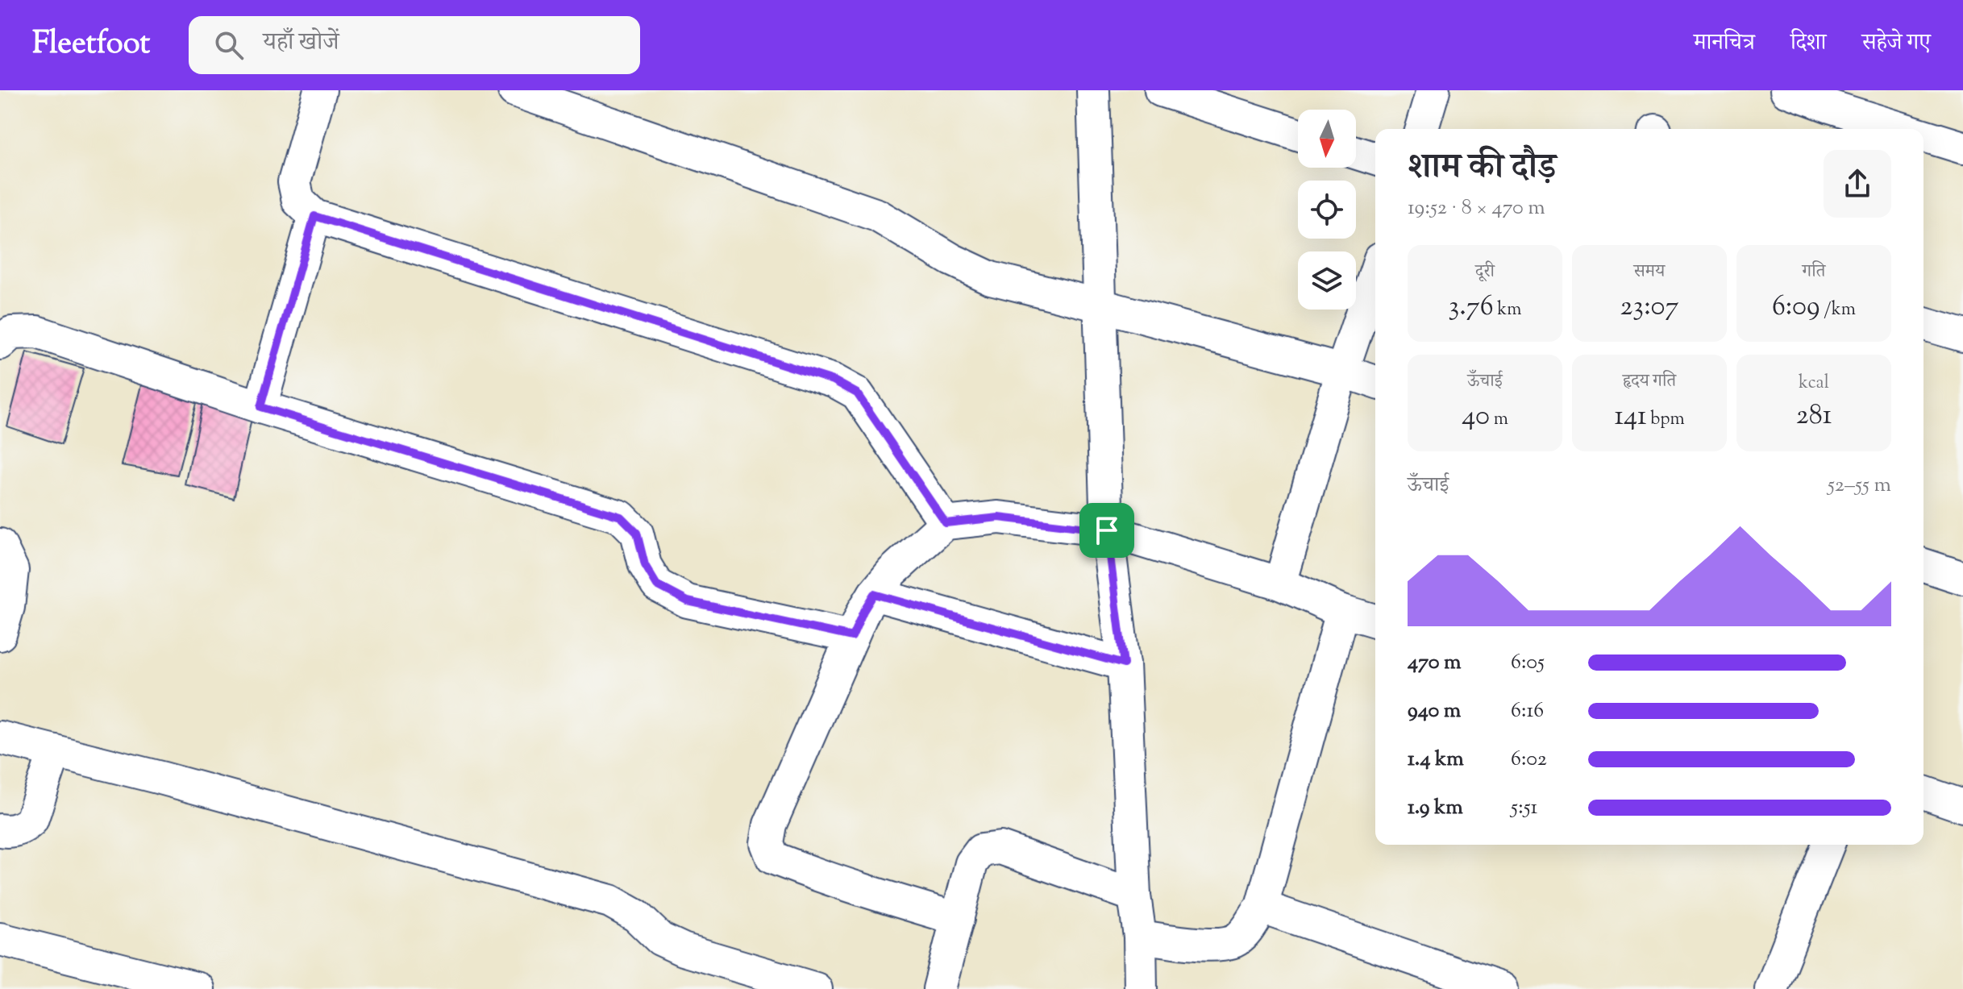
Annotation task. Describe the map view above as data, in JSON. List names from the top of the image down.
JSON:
{
  "north": "bottom",
  "page": {
    "header": "Fleetfoot",
    "search": "यहाँ खोजें",
    "nav": ["मानचित्र", "दिशा", "सहेजे गए"],
    "heading": ["शाम की दौड़", "19:52 · 8 × 470 m"],
    "stats": [
      ["दूरी", "3.76 km"],
      ["समय", "23:07"],
      ["गति", "6:09 /km"],
      ["ऊँचाई", "40 m"],
      ["हृदय गति", "141 bpm"],
      ["kcal", "281"]
    ],
    "chart": ["ऊँचाई", "52–55 m"],
    "list": [
      {
        "name": "470 m",
        "note": "6:05"
      },
      {
        "name": "940 m",
        "note": "6:16"
      },
      {
        "name": "1.4 km",
        "note": "6:02"
      },
      {
        "name": "1.9 km",
        "note": "5:51"
      }
    ]
  }
}
